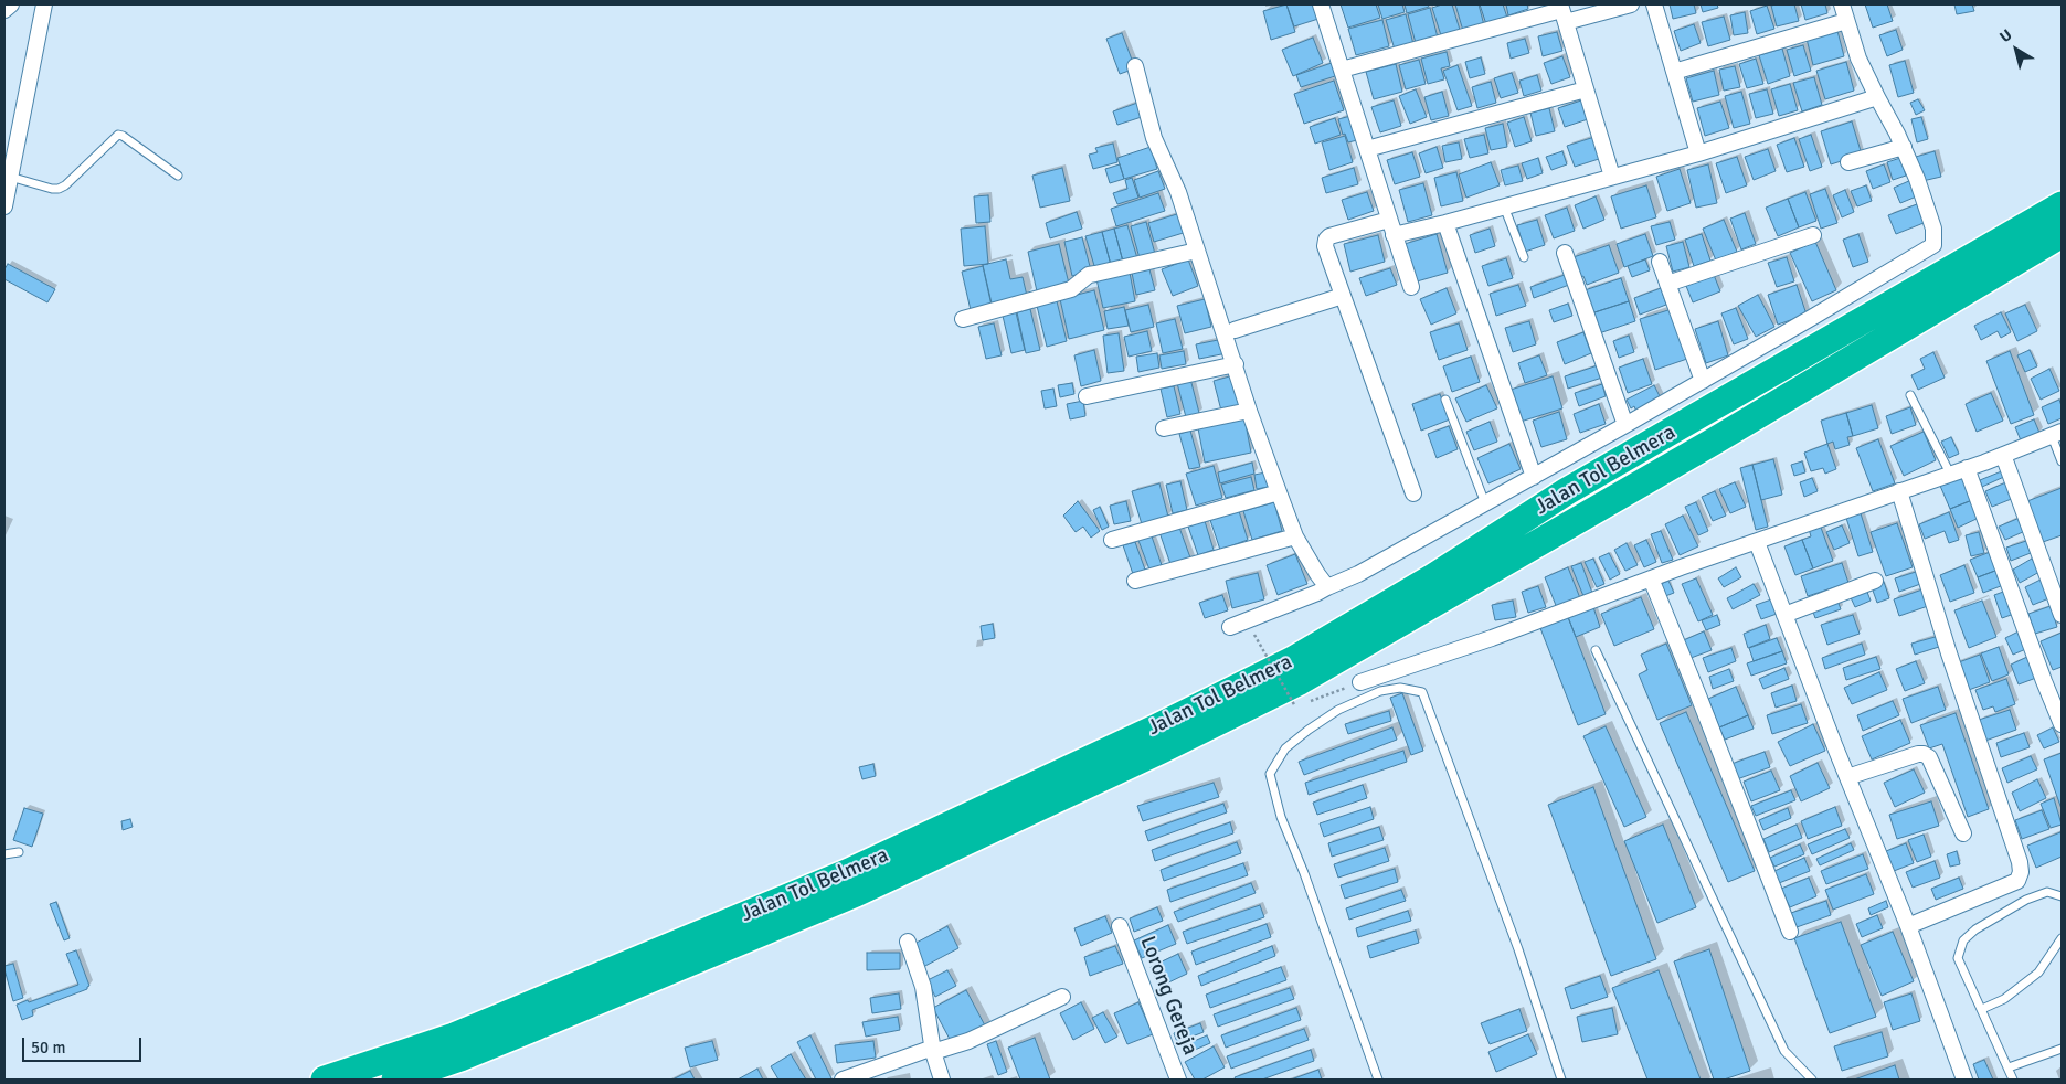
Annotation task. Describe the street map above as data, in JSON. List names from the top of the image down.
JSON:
{
  "streets": {
    "highway": ["Jalan Tol Belmera"],
    "street": ["Lorong Gereja"]
  },
  "scale_bar": "50 m",
  "north": "top left"
}
